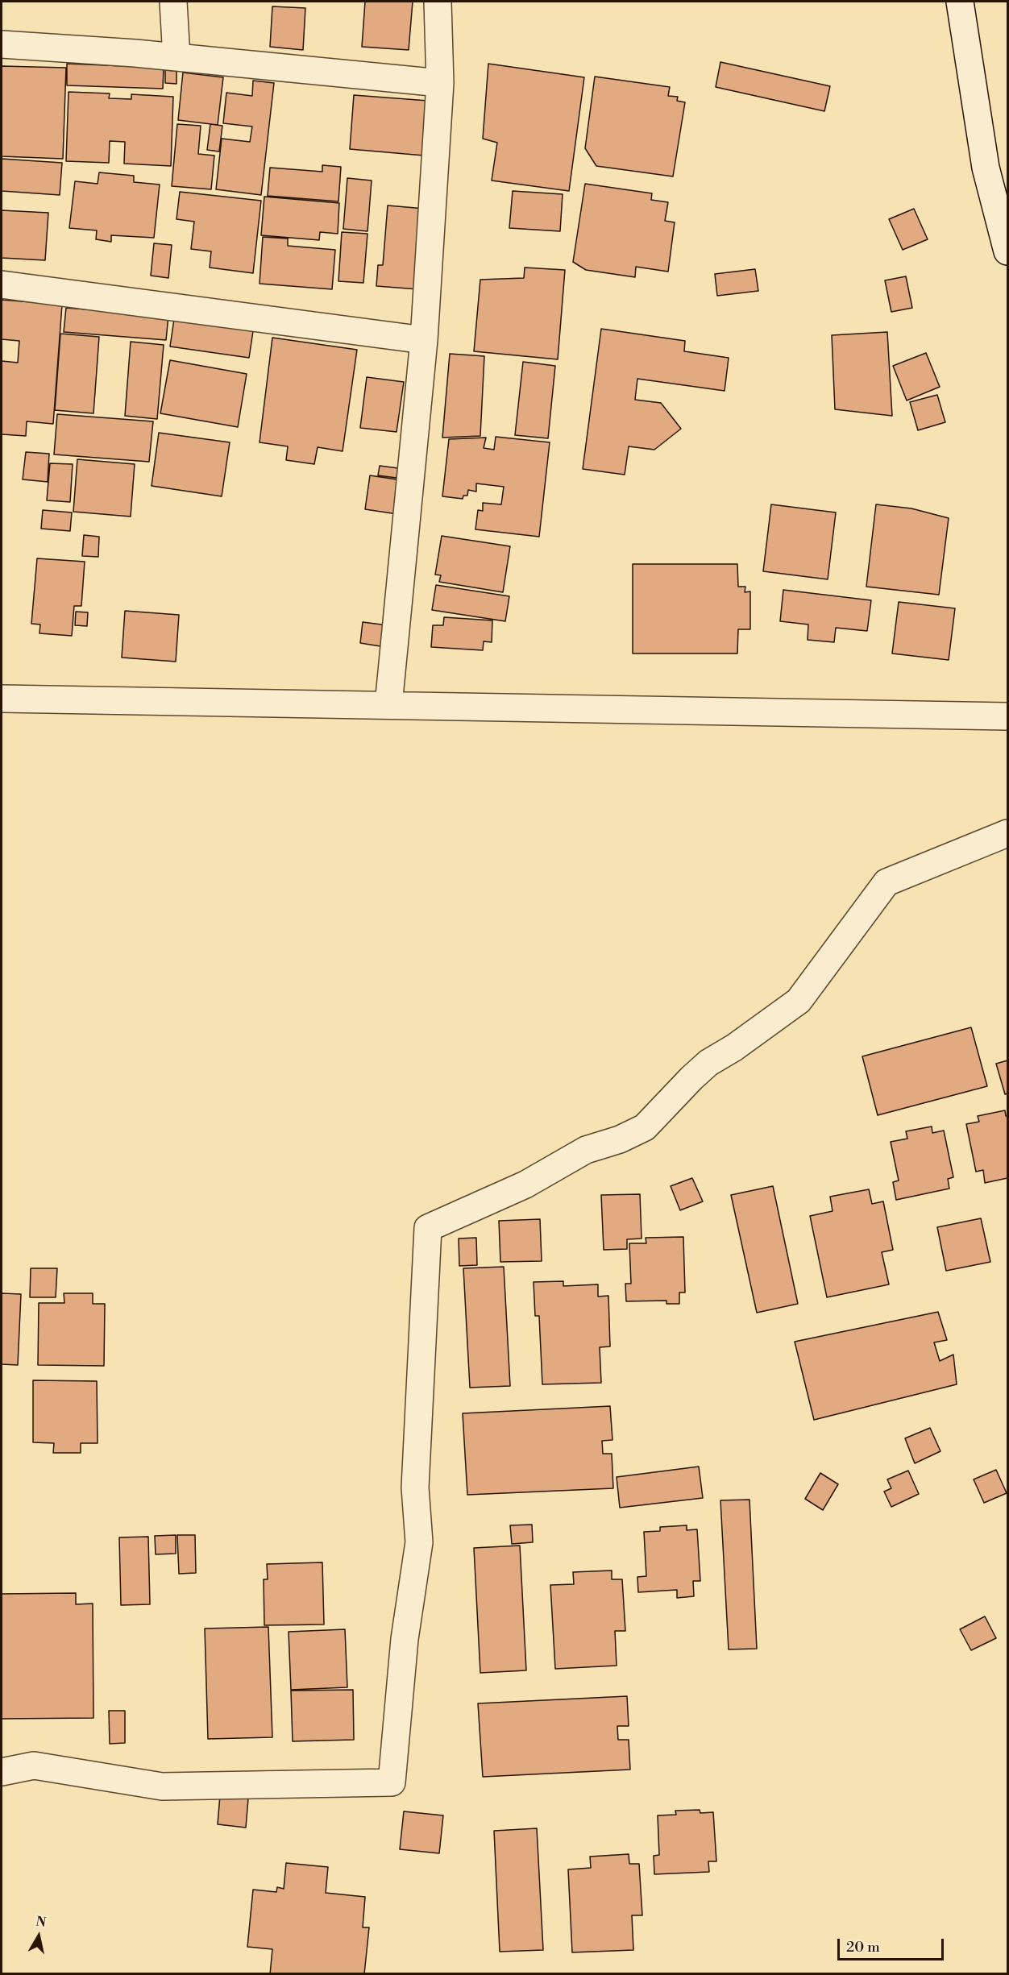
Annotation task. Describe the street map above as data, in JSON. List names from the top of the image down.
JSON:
{
  "scale_bar": "20 m",
  "north": "top"
}
